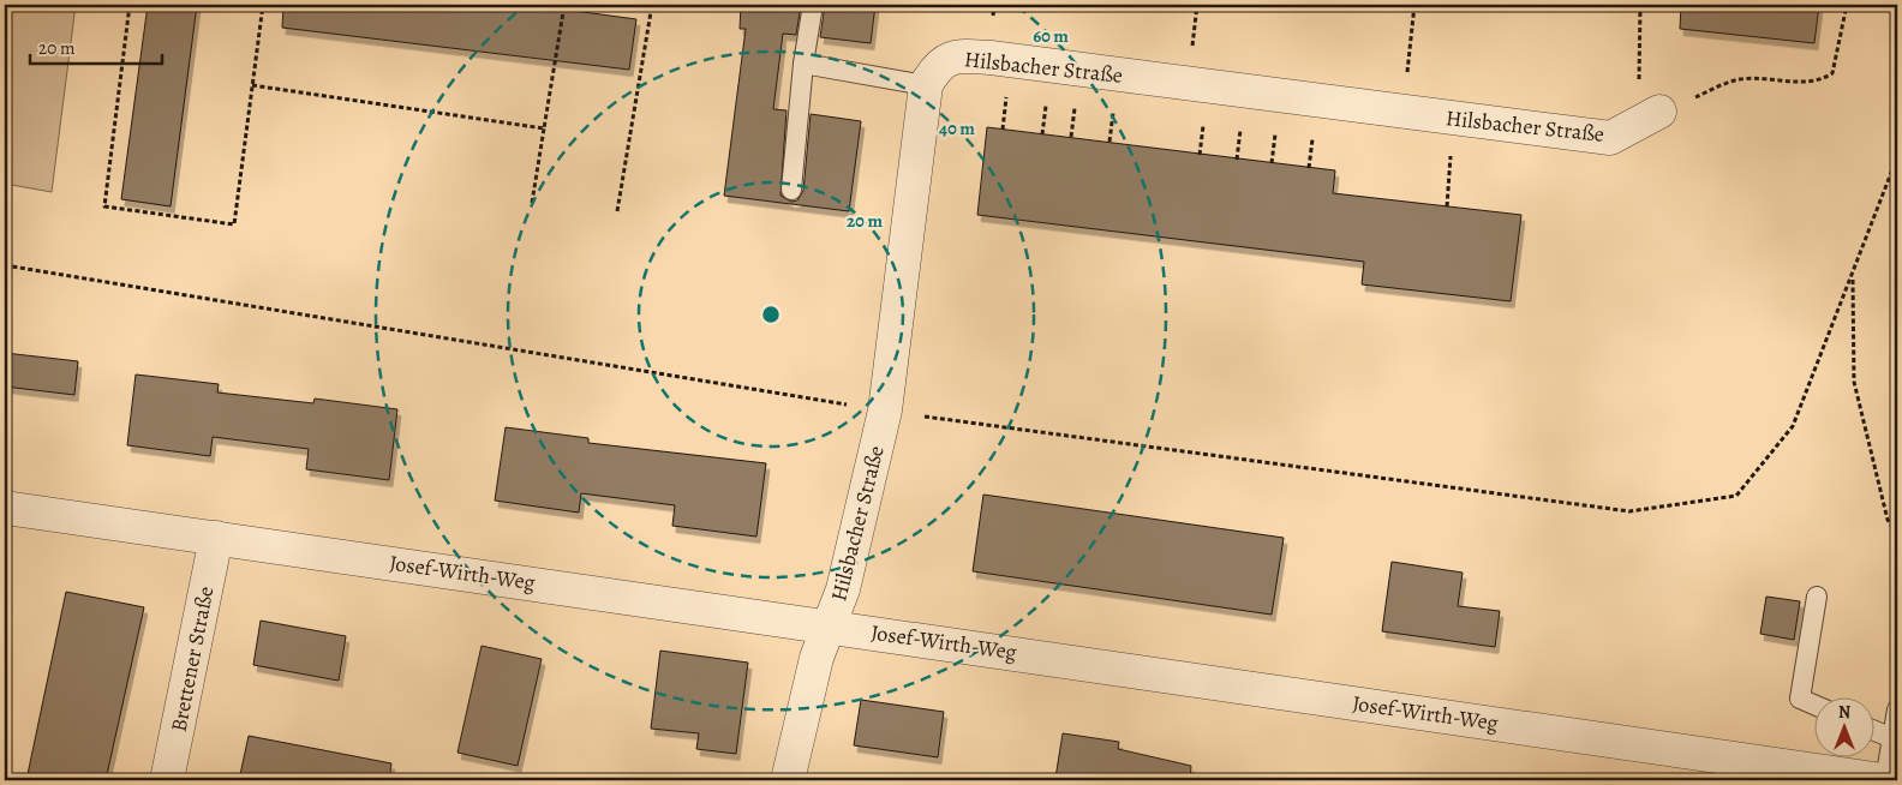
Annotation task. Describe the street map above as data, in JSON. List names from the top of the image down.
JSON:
{
  "streets": {
    "street": ["Hilsbacher Straße", "Josef-Wirth-Weg", "Brettener Straße"]
  },
  "crossings": [
    ["Hilsbacher Straße", "Josef-Wirth-Weg"],
    ["Josef-Wirth-Weg", "Brettener Straße"]
  ],
  "scale_bar": "20 m",
  "north": "top",
  "rings": ["60 m", "40 m", "20 m"]
}
